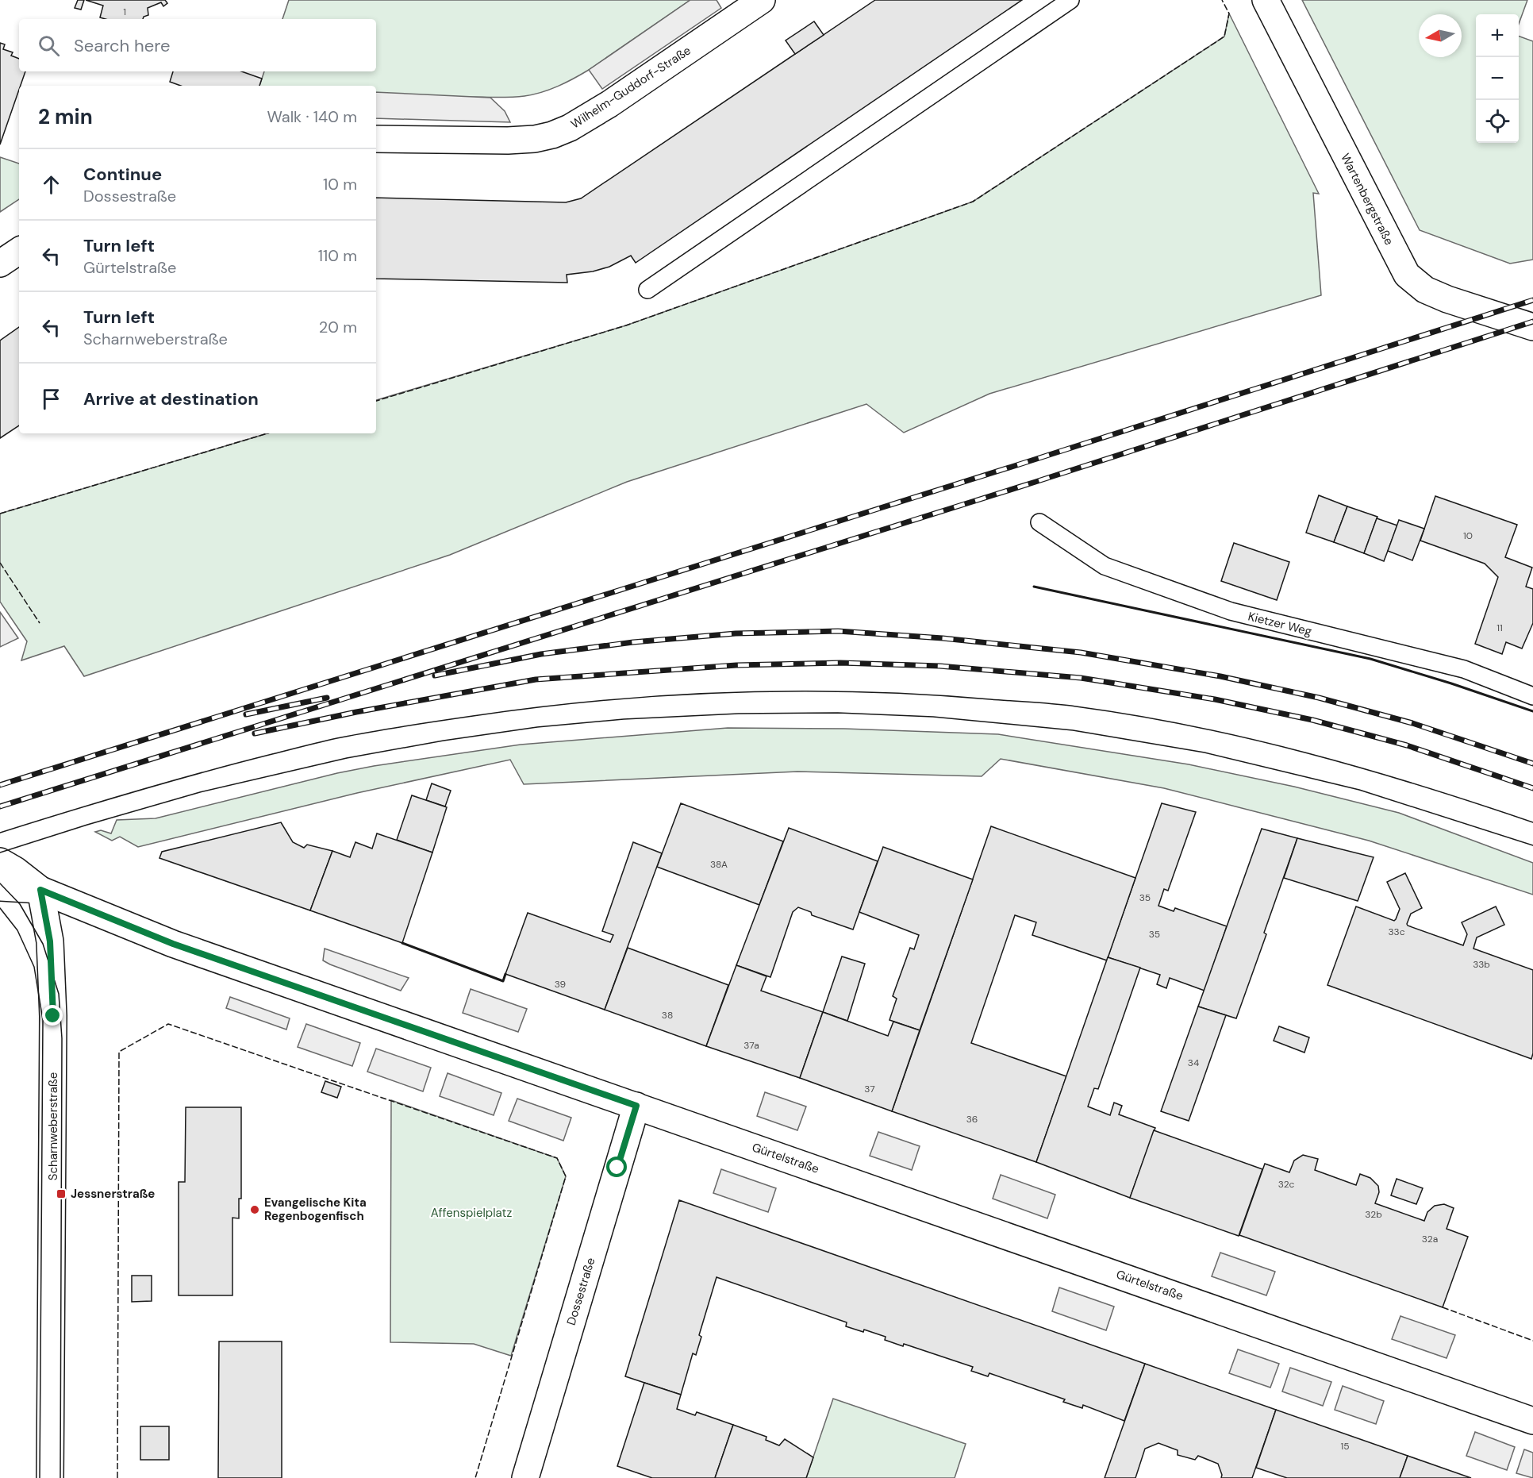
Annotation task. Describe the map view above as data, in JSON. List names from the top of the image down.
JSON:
{
  "streets": {
    "street": [
      "Wilhelm-Guddorf-Straße",
      "Wartenbergstraße",
      "Scharnweberstraße",
      "Gürtelstraße",
      "Dossestraße"
    ],
    "lane": ["Kietzer Weg"]
  },
  "crossings": [
    ["Scharnweberstraße", "Gürtelstraße"],
    ["Gürtelstraße", "Dossestraße"]
  ],
  "parks": ["Affenspielplatz"],
  "places": {
    "transit": ["Jessnerstraße"],
    "other": ["Evangelische Kita Regenbogenfisch"]
  },
  "house_numbers": [
    "1",
    "10",
    "11",
    "38A",
    "35",
    "33c",
    "35",
    "33b",
    "39",
    "38",
    "37a",
    "34",
    "37",
    "36",
    "32c",
    "32b",
    "32a",
    "15"
  ],
  "north": "left",
  "page": {
    "map_buttons": ["+", "−"],
    "search": "Search here",
    "heading": ["2 min", "Walk · 140 m"],
    "list": [
      ["Continue", "Dossestraße", "10 m"],
      ["Turn left", "Gürtelstraße", "110 m"],
      ["Turn left", "Scharnweberstraße", "20 m"],
      "Arrive at destination"
    ]
  }
}
